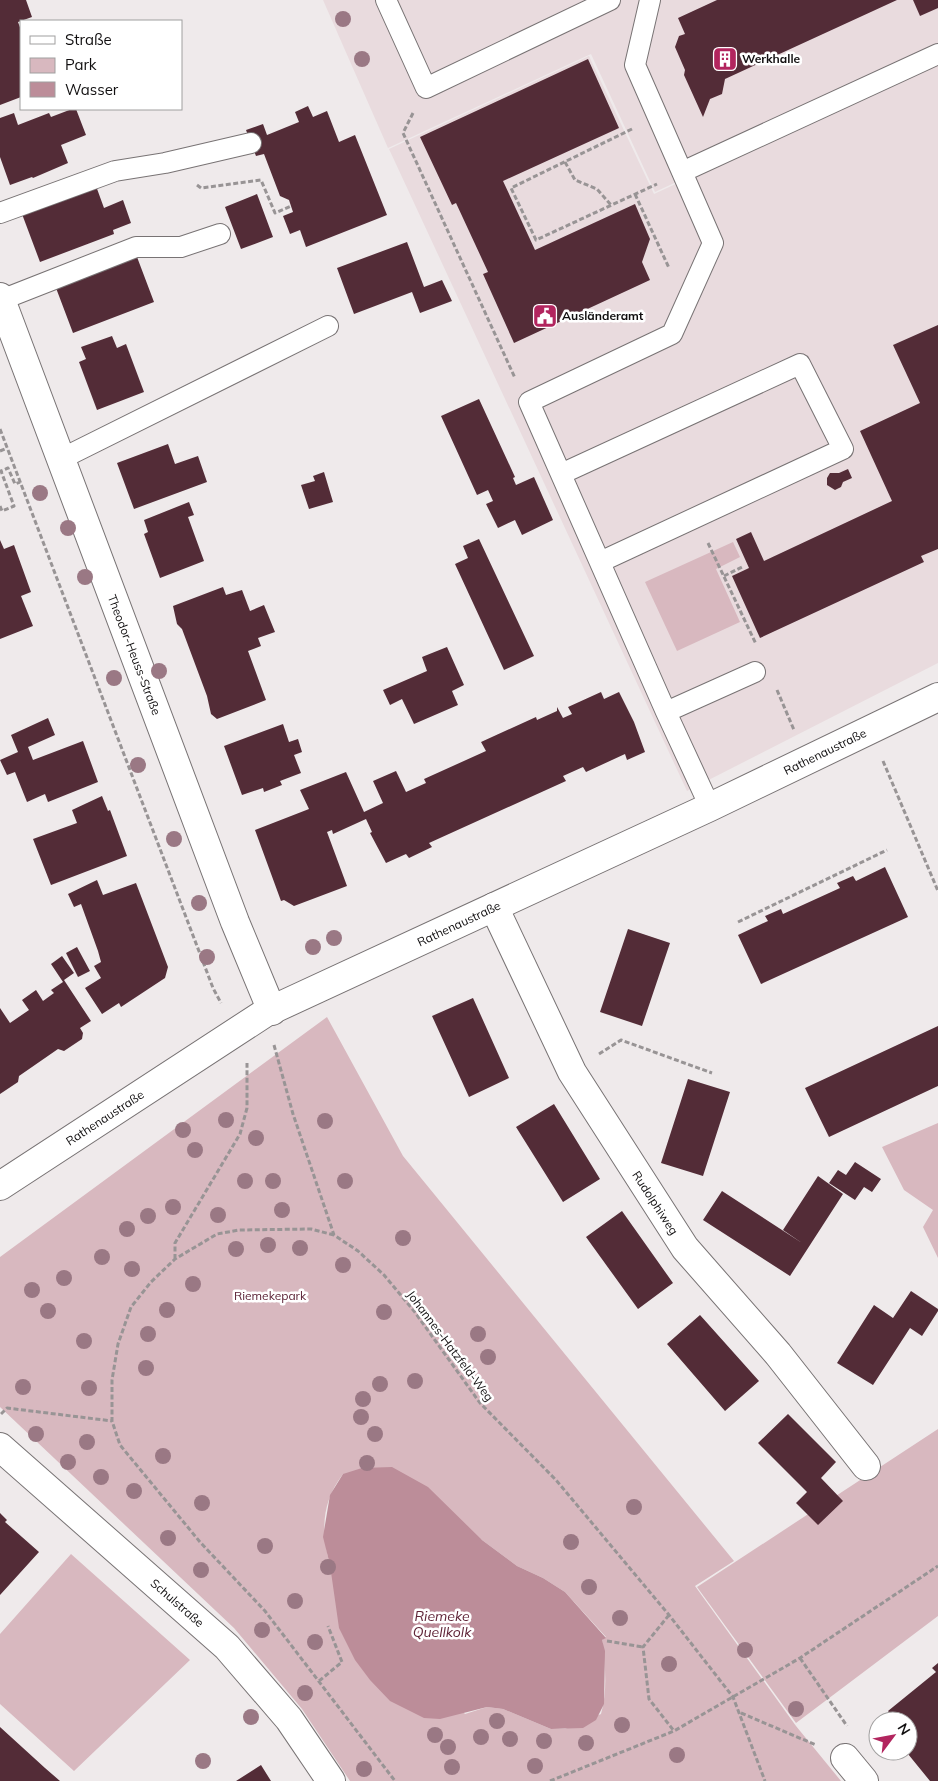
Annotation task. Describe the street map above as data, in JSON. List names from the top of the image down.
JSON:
{
  "streets": {
    "street": [
      "Theodor-Heuss-Straße",
      "Rathenaustraße",
      "Rudolphiweg",
      "Schulstraße"
    ],
    "path": ["Johannes-Hatzfeld-Weg"]
  },
  "crossings": [
    ["Theodor-Heuss-Straße", "Rathenaustraße"],
    ["Rathenaustraße", "Rudolphiweg"]
  ],
  "water": ["Riemeke Quellkolk"],
  "parks": ["Riemekepark"],
  "places": {
    "building": ["Werkhalle"],
    "public building": ["Ausländeramt"]
  },
  "legend": ["Straße", "Park", "Wasser"],
  "north": "top right"
}
